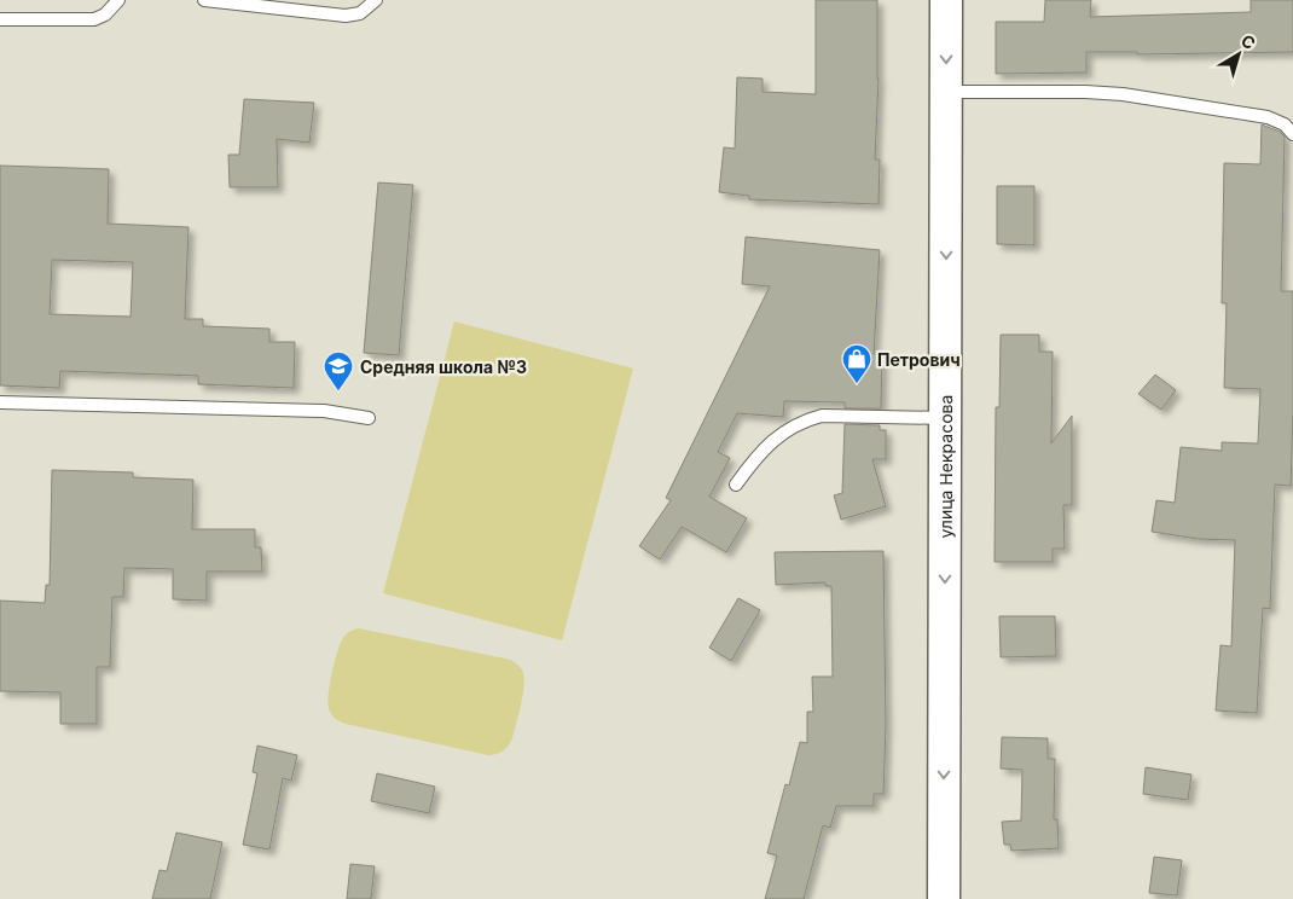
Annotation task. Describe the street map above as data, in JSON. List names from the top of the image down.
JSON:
{
  "streets": {
    "street": ["улица Некрасова"]
  },
  "one_way": ["улица Некрасова"],
  "places": {
    "shop": ["Петрович"],
    "school or university": ["Средняя школа №3"]
  },
  "north": "top right"
}
